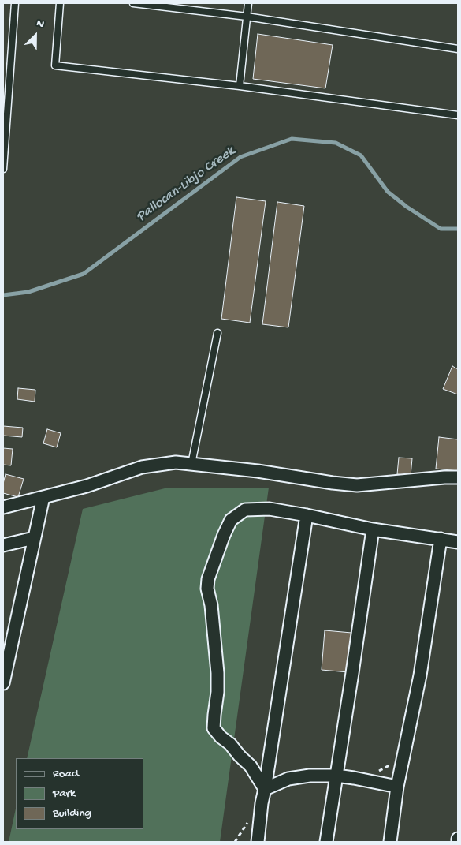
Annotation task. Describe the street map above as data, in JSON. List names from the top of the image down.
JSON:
{
  "water": ["Pallocan-Libjo Creek"],
  "legend": ["Road", "Park", "Building"],
  "north": "top right"
}
